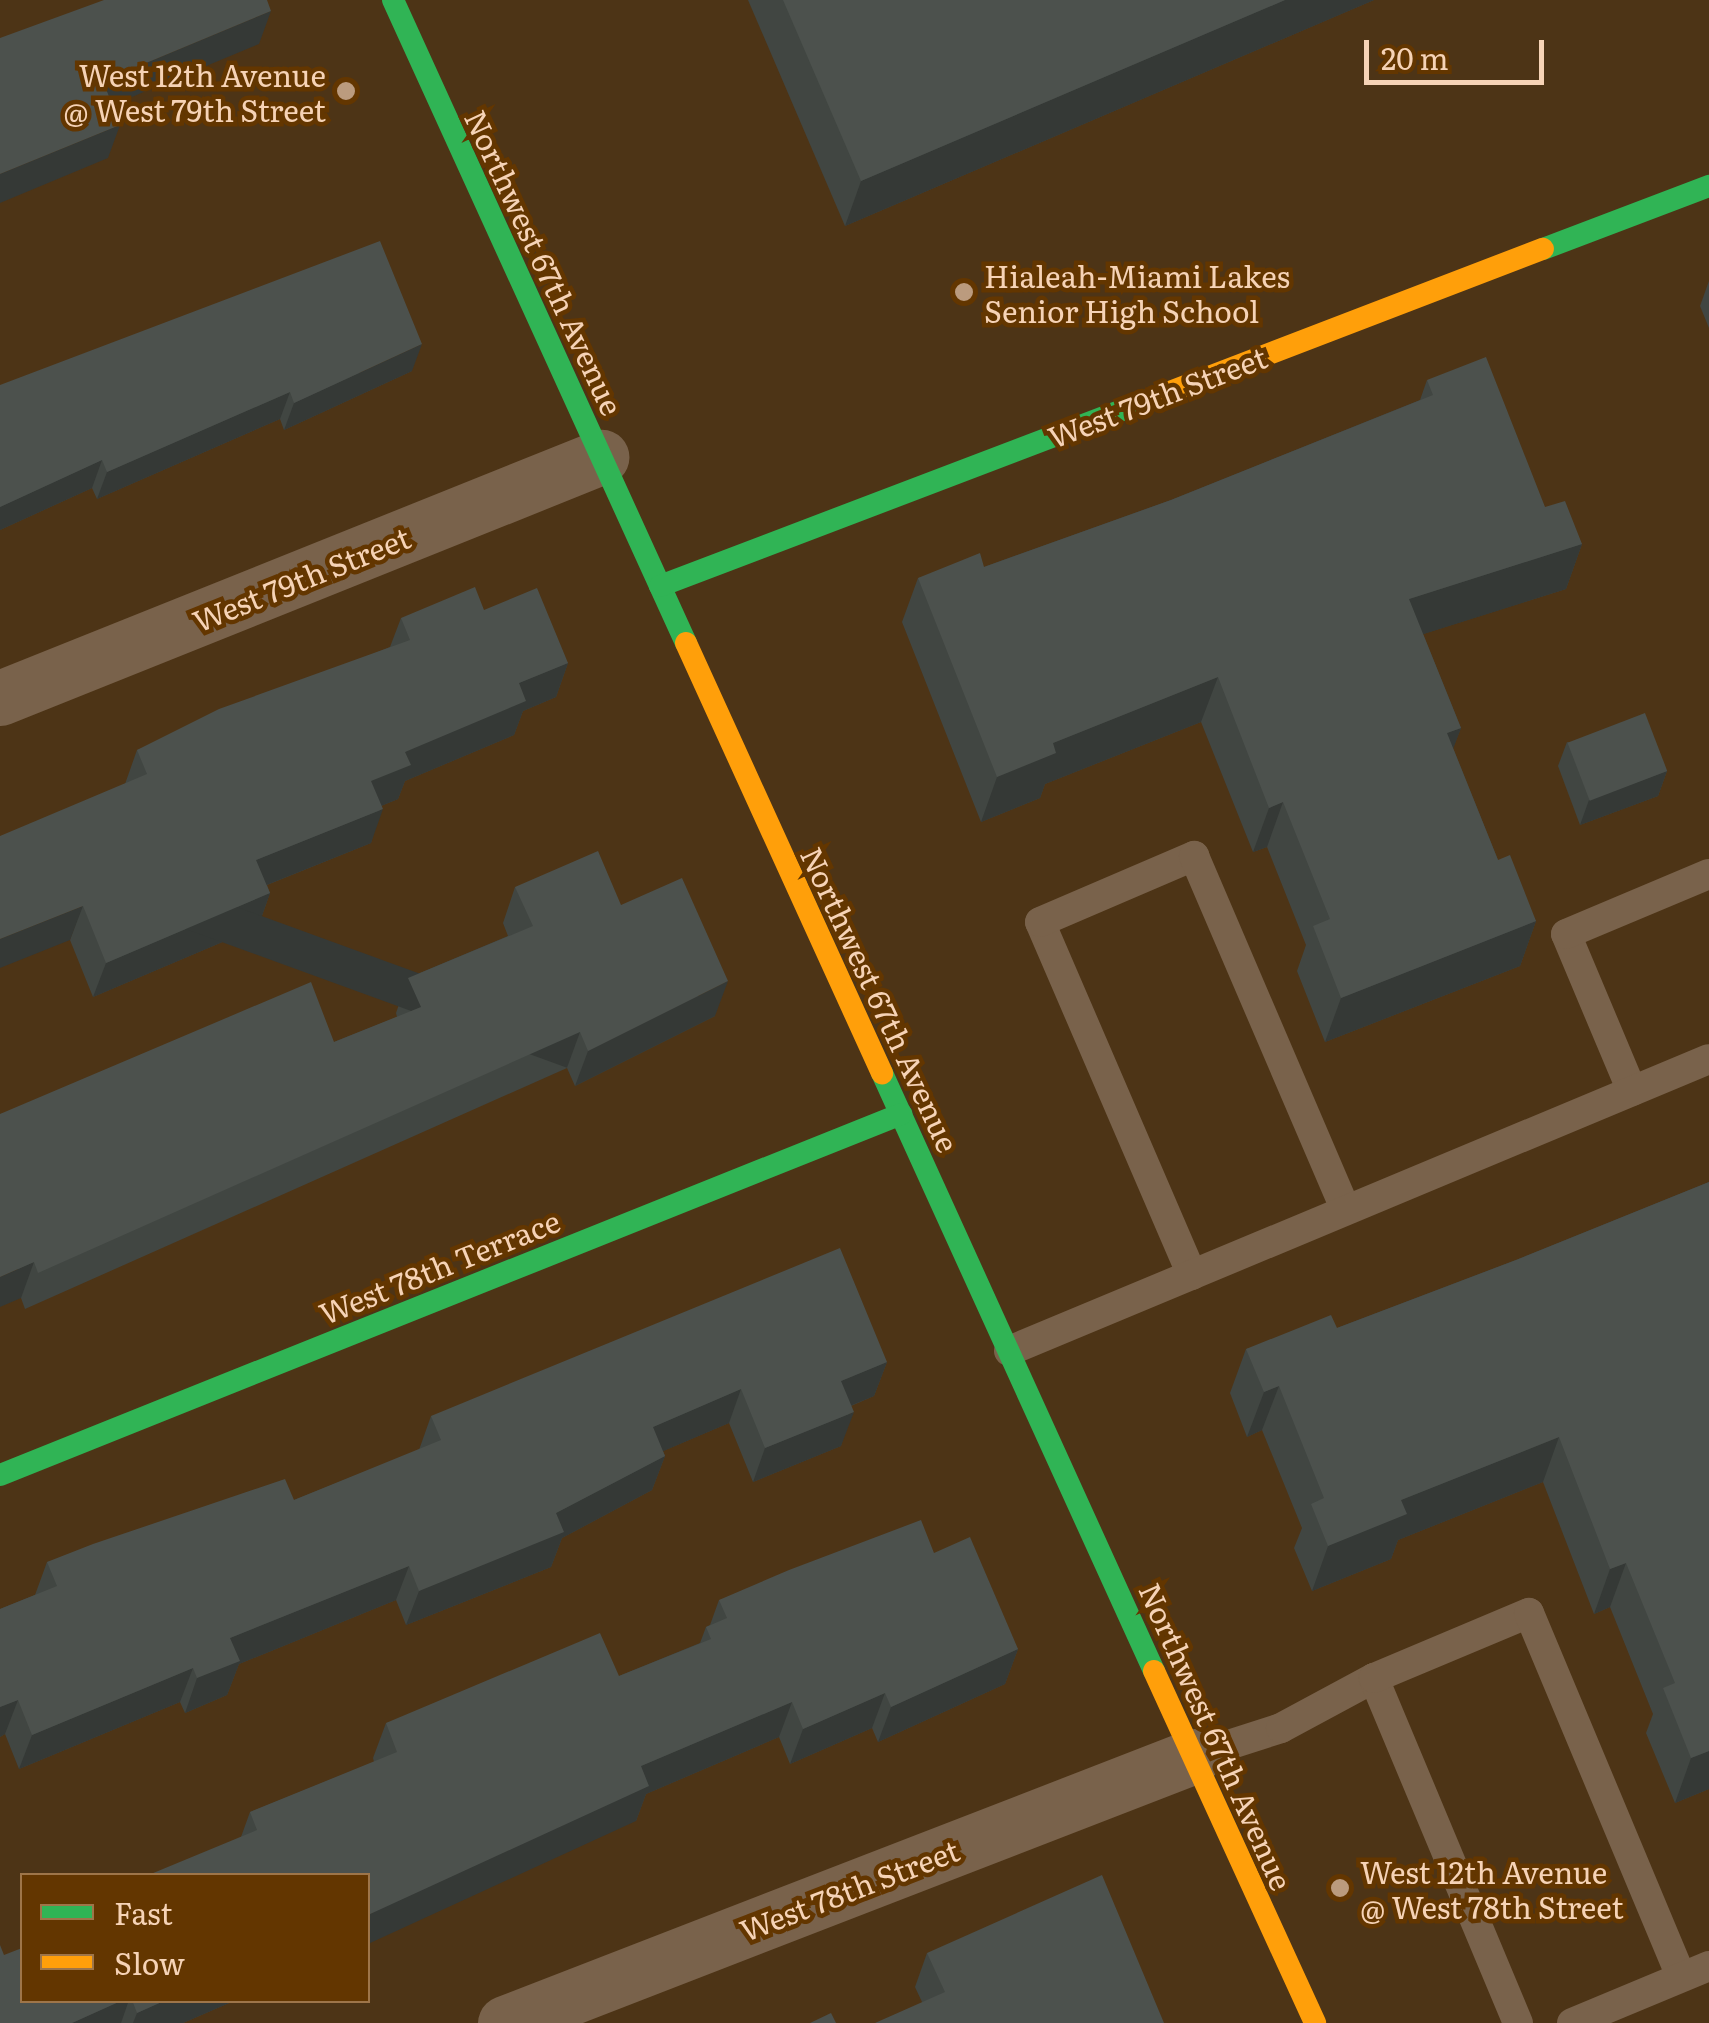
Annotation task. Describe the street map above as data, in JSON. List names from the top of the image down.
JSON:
{
  "streets": {
    "main road": ["Northwest 67th Avenue", "West 79th Street", "West 78th Terrace"],
    "street": ["West 78th Street"]
  },
  "crossings": [
    ["Northwest 67th Avenue", "West 79th Street"],
    ["Northwest 67th Avenue", "West 78th Terrace"],
    ["Northwest 67th Avenue", "West 78th Street"]
  ],
  "places": ["West 12th Avenue @ West 79th Street", "Hialeah-Miami Lakes Senior High School", "West 12th Avenue @ West 78th Street"],
  "legend": ["Fast", "Slow"],
  "scale_bar": "20 m"
}
